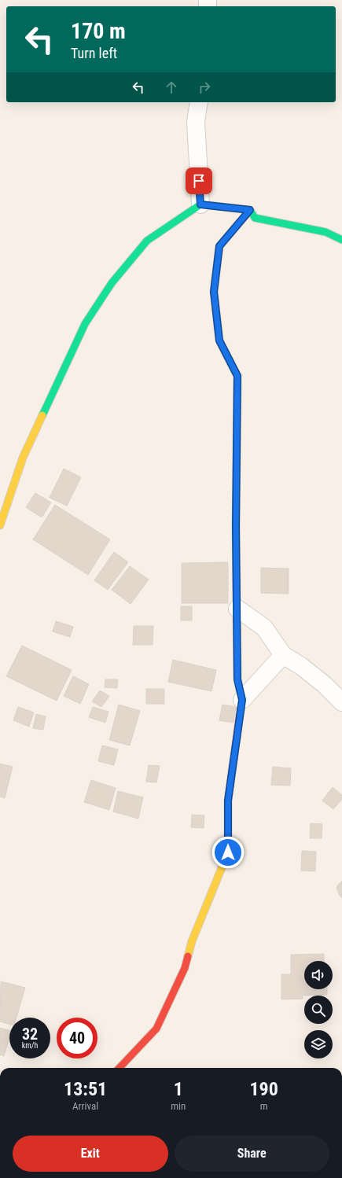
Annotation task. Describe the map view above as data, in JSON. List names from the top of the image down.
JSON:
{
  "page": {
    "turn": ["170 m", "Turn left"],
    "speed": "32 km/h",
    "limit": "40",
    "eta": [
      "13:51",
      "Arrival",
      "1",
      "min",
      "190",
      "m"
    ],
    "buttons": ["Exit", "Share"]
  }
}
